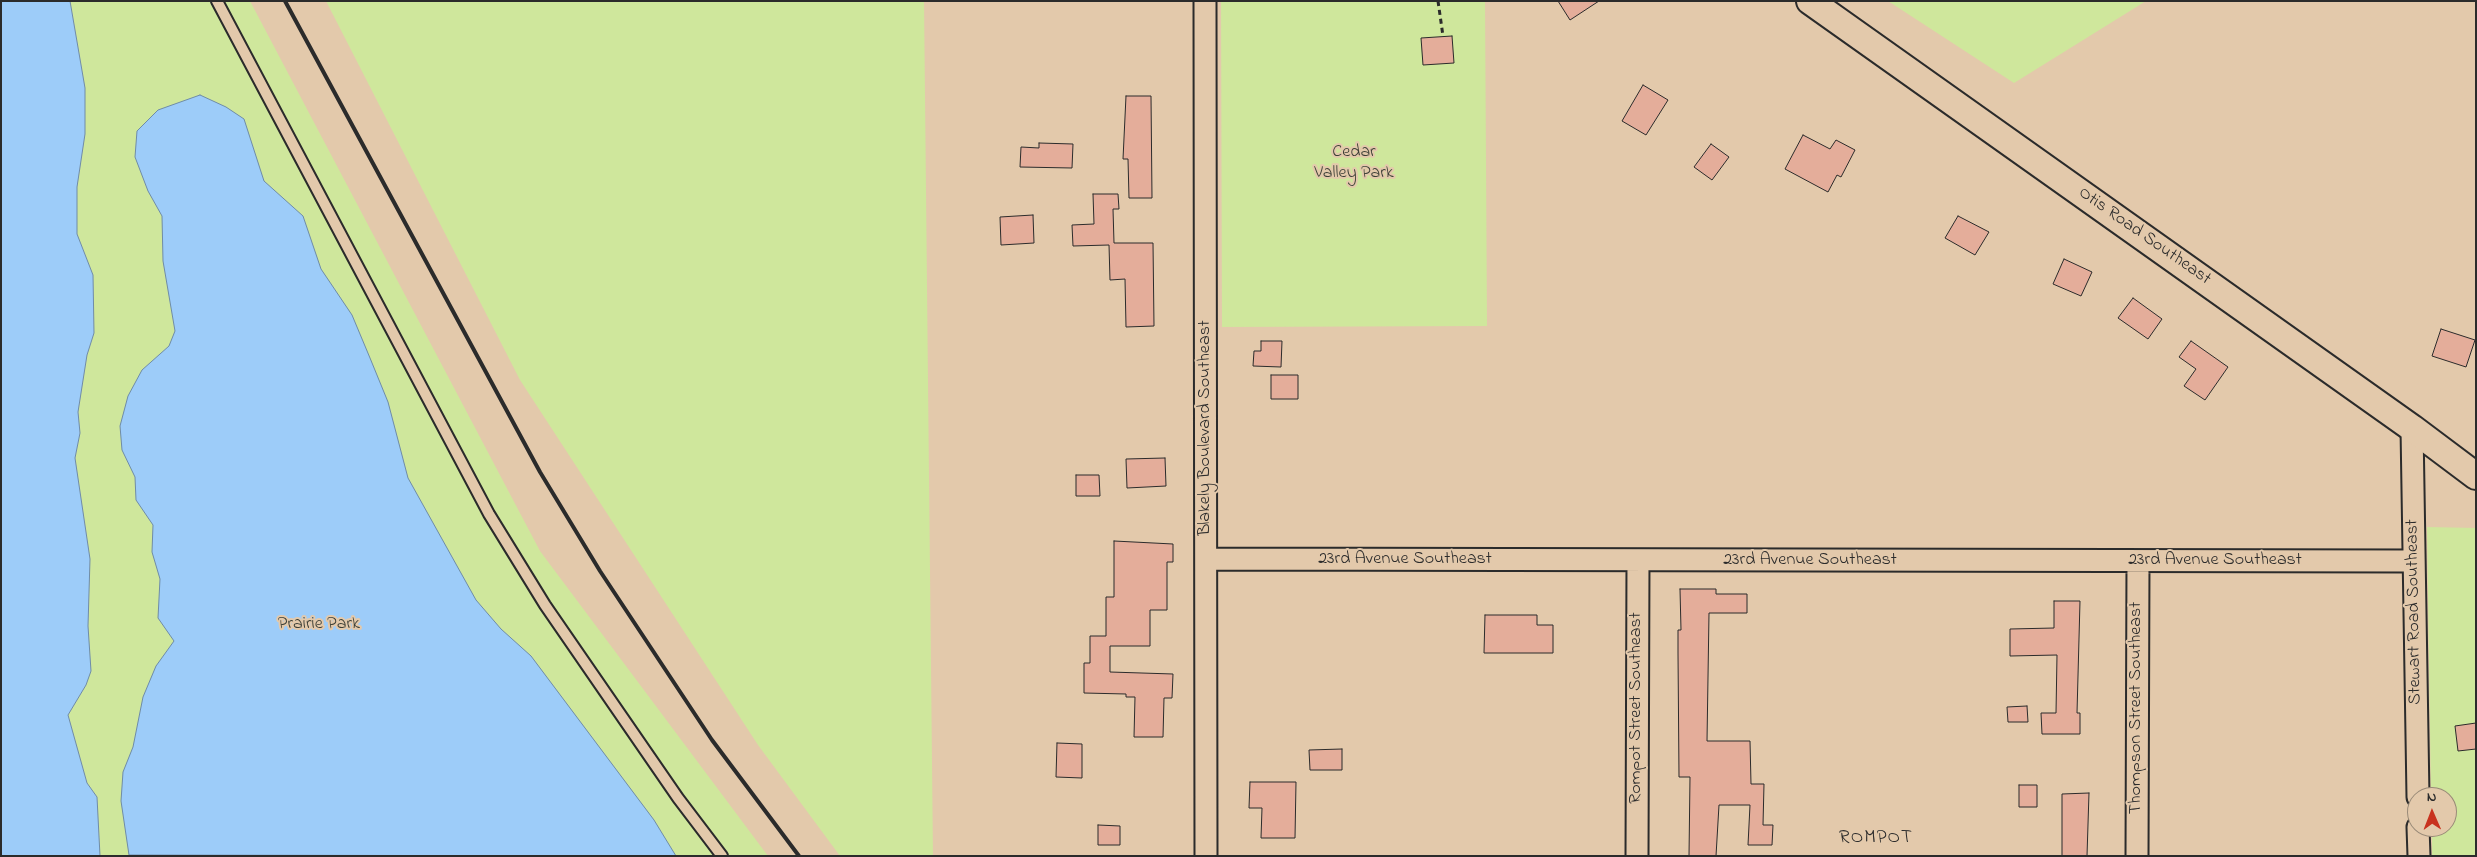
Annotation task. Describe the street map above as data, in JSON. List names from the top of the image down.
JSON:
{
  "streets": {
    "street": [
      "Otis Road Southeast",
      "Blakely Boulevard Southeast",
      "23rd Avenue Southeast",
      "Stewart Road Southeast",
      "Rompot Street Southeast",
      "Thompson Street Southeast"
    ]
  },
  "crossings": [
    ["Otis Road Southeast", "Stewart Road Southeast"],
    ["Blakely Boulevard Southeast", "23rd Avenue Southeast"],
    ["23rd Avenue Southeast", "Stewart Road Southeast"],
    ["23rd Avenue Southeast", "Rompot Street Southeast"],
    ["23rd Avenue Southeast", "Thompson Street Southeast"]
  ],
  "districts": ["ROMPOT"],
  "parks": ["Cedar Valley Park", "Prairie Park"],
  "north": "top"
}
